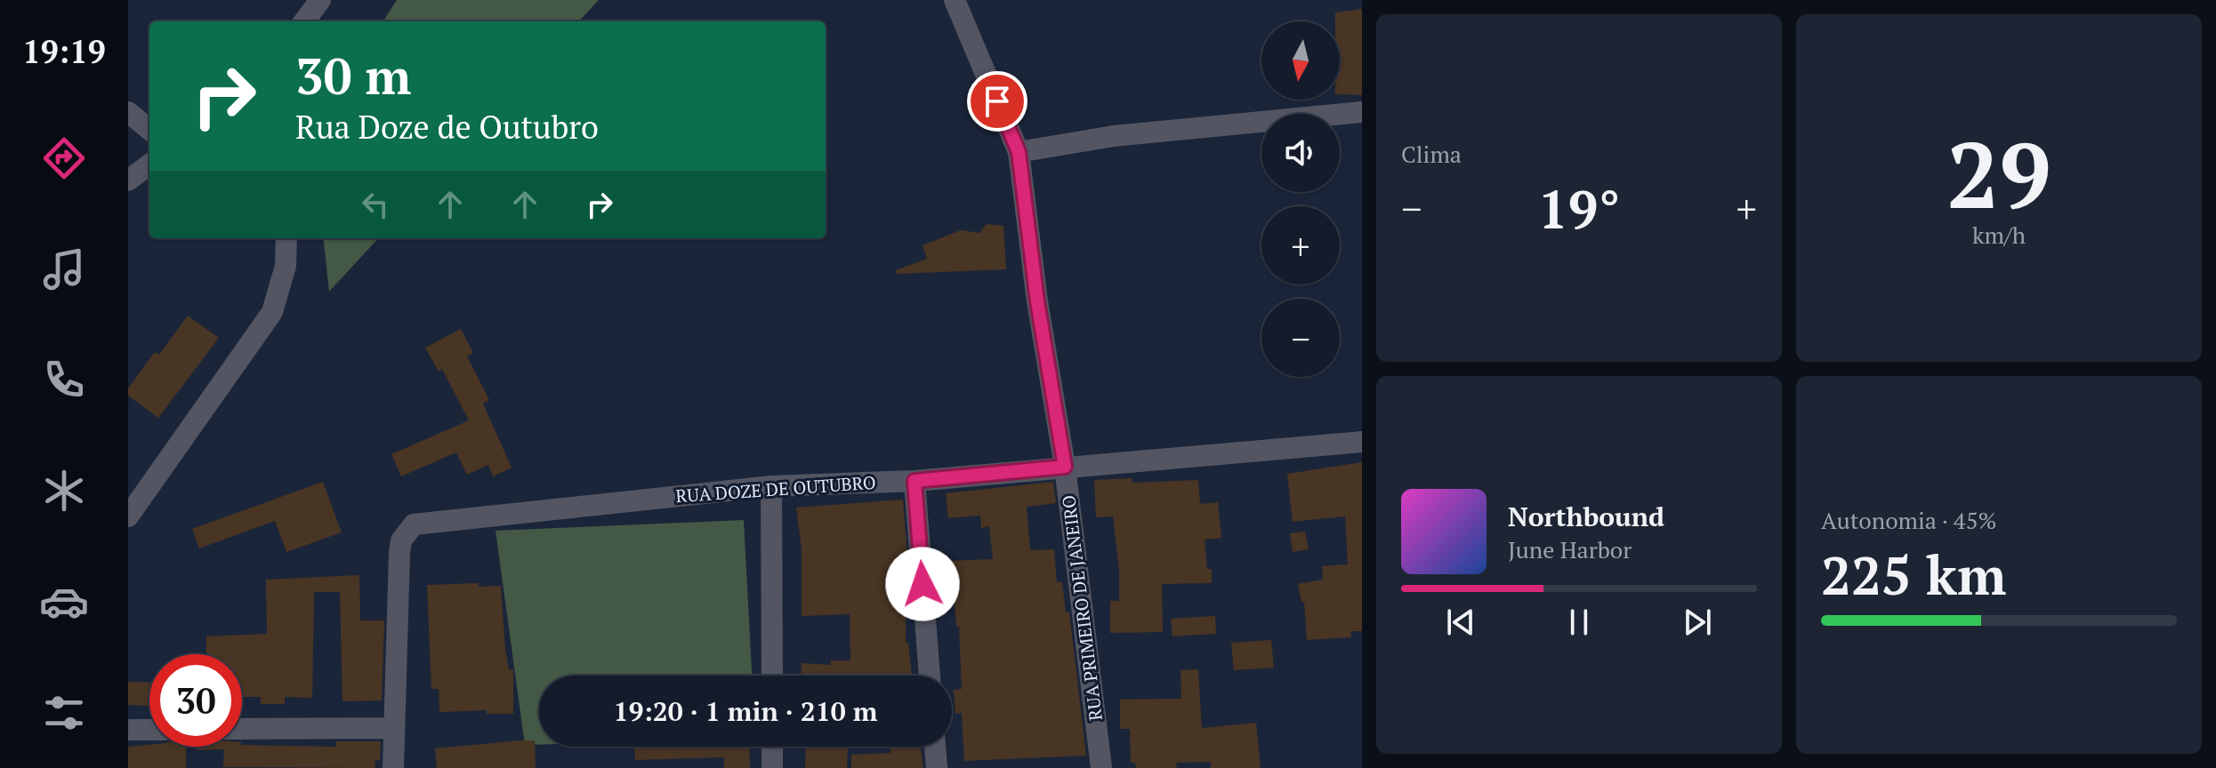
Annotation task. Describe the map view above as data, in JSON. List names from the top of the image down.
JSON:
{
  "streets": {
    "street": ["RUA DOZE DE OUTUBRO", "RUA PRIMEIRO DE JANEIRO"]
  },
  "crossings": [
    ["RUA DOZE DE OUTUBRO", "RUA PRIMEIRO DE JANEIRO"]
  ],
  "north": "bottom",
  "page": {
    "tabs": "19:19",
    "tile": [
      "Clima",
      ["29", "km/h"],
      ["Autonomia · 45%", "225 km"]
    ],
    "map_buttons": ["+", "−"],
    "turn": ["30 m", "Rua Doze de Outubro"],
    "heat": ["−", "19°", "+"],
    "song": ["Northbound", "June Harbor"],
    "limit": "30",
    "trip": "19:20 · 1 min · 210 m"
  }
}
